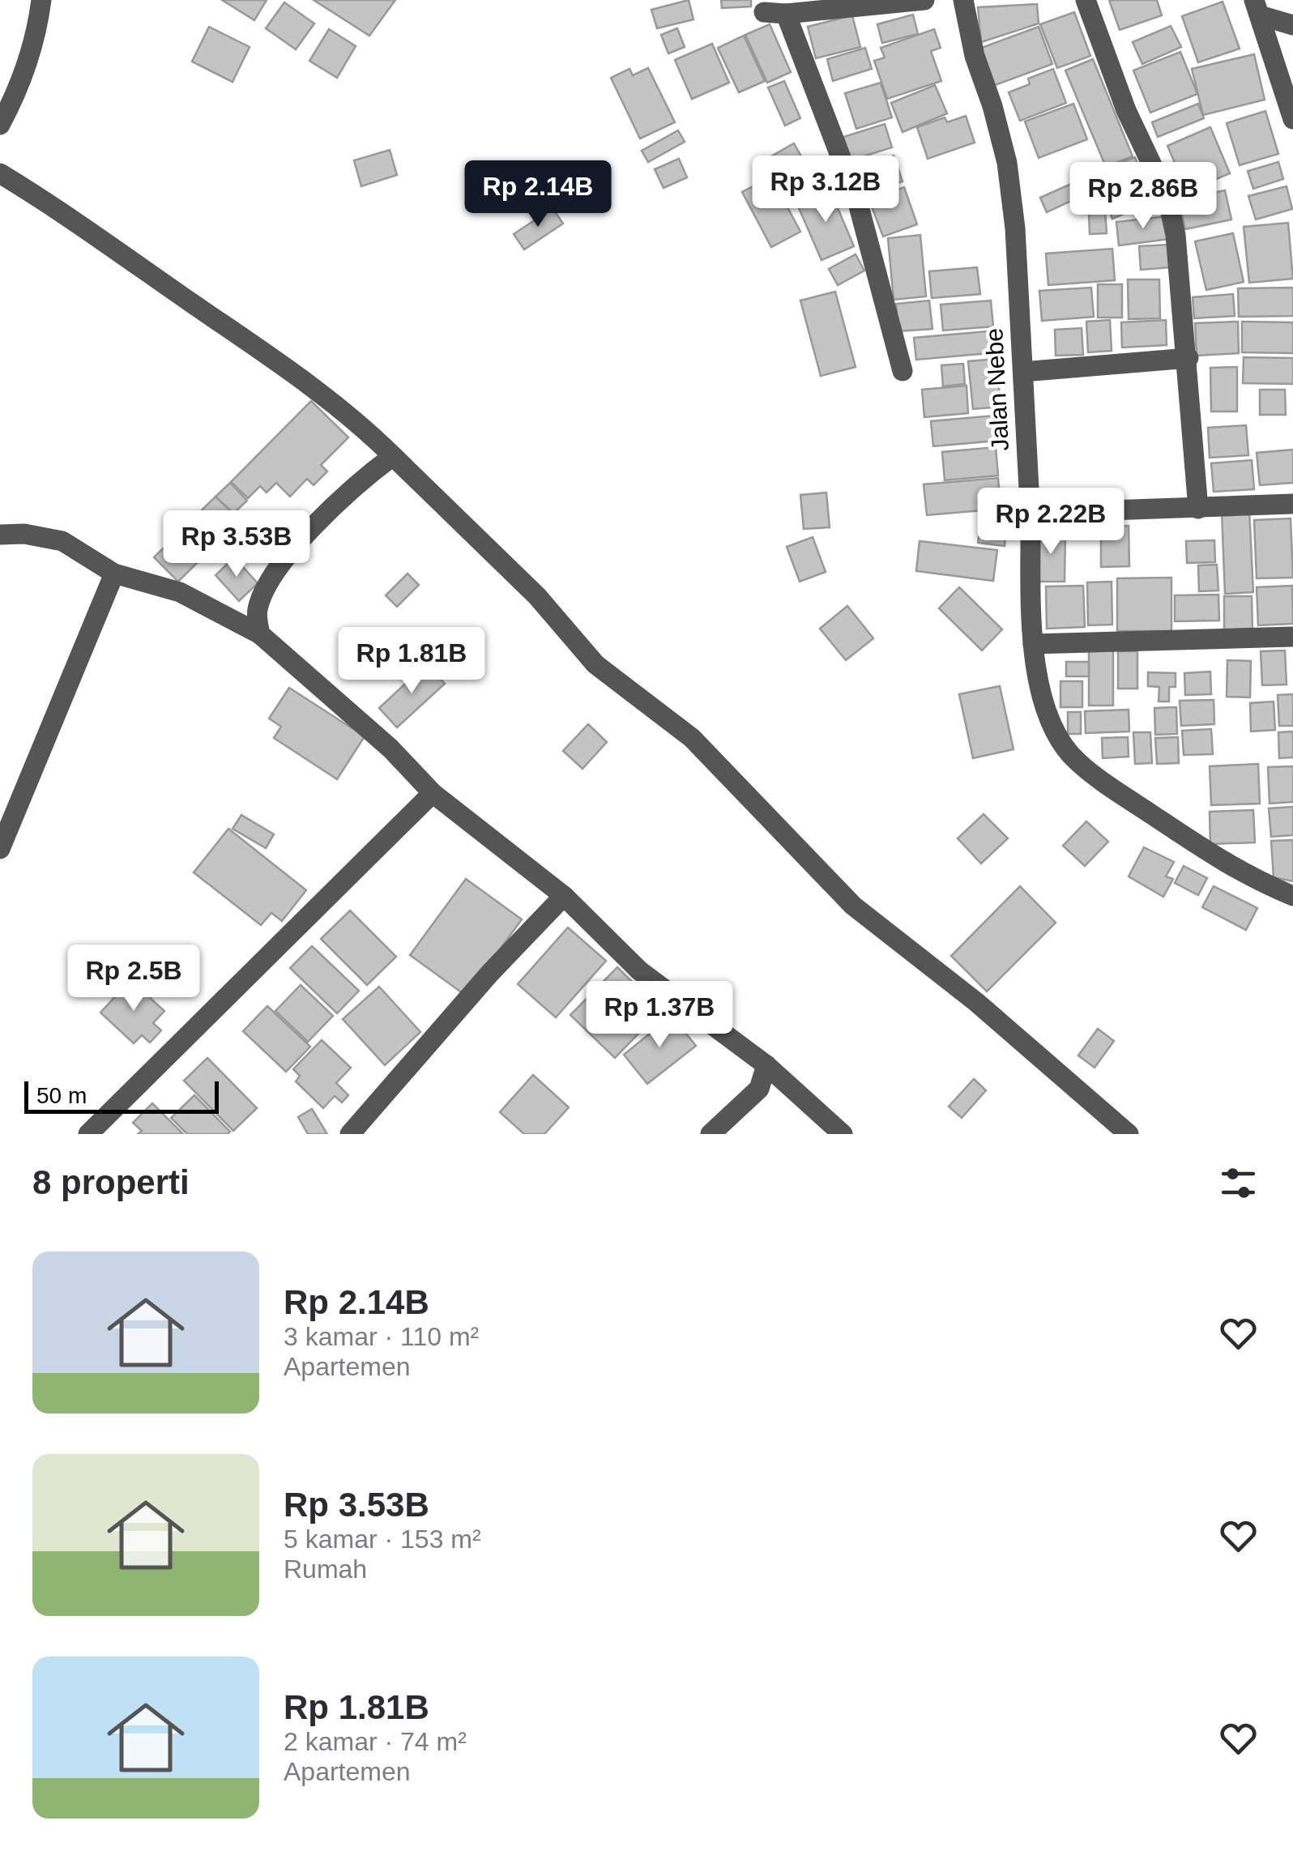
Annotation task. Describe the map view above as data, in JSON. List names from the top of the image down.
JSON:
{
  "streets": {
    "street": ["Jalan Nebe"]
  },
  "scale_bar": "50 m",
  "page": {
    "price": [
      "Rp 3.12B",
      "Rp 2.14B",
      "Rp 2.86B",
      "Rp 2.22B",
      "Rp 3.53B",
      "Rp 1.81B",
      "Rp 2.5B",
      "Rp 1.37B"
    ],
    "scale": "50 m",
    "heading": "8 properti",
    "list": [
      {
        "name": "Rp 2.14B",
        "note": "3 kamar · 110 m² · Apartemen"
      },
      {
        "name": "Rp 3.53B",
        "note": "5 kamar · 153 m² · Rumah"
      },
      {
        "name": "Rp 1.81B",
        "note": "2 kamar · 74 m² · Apartemen"
      }
    ]
  }
}
